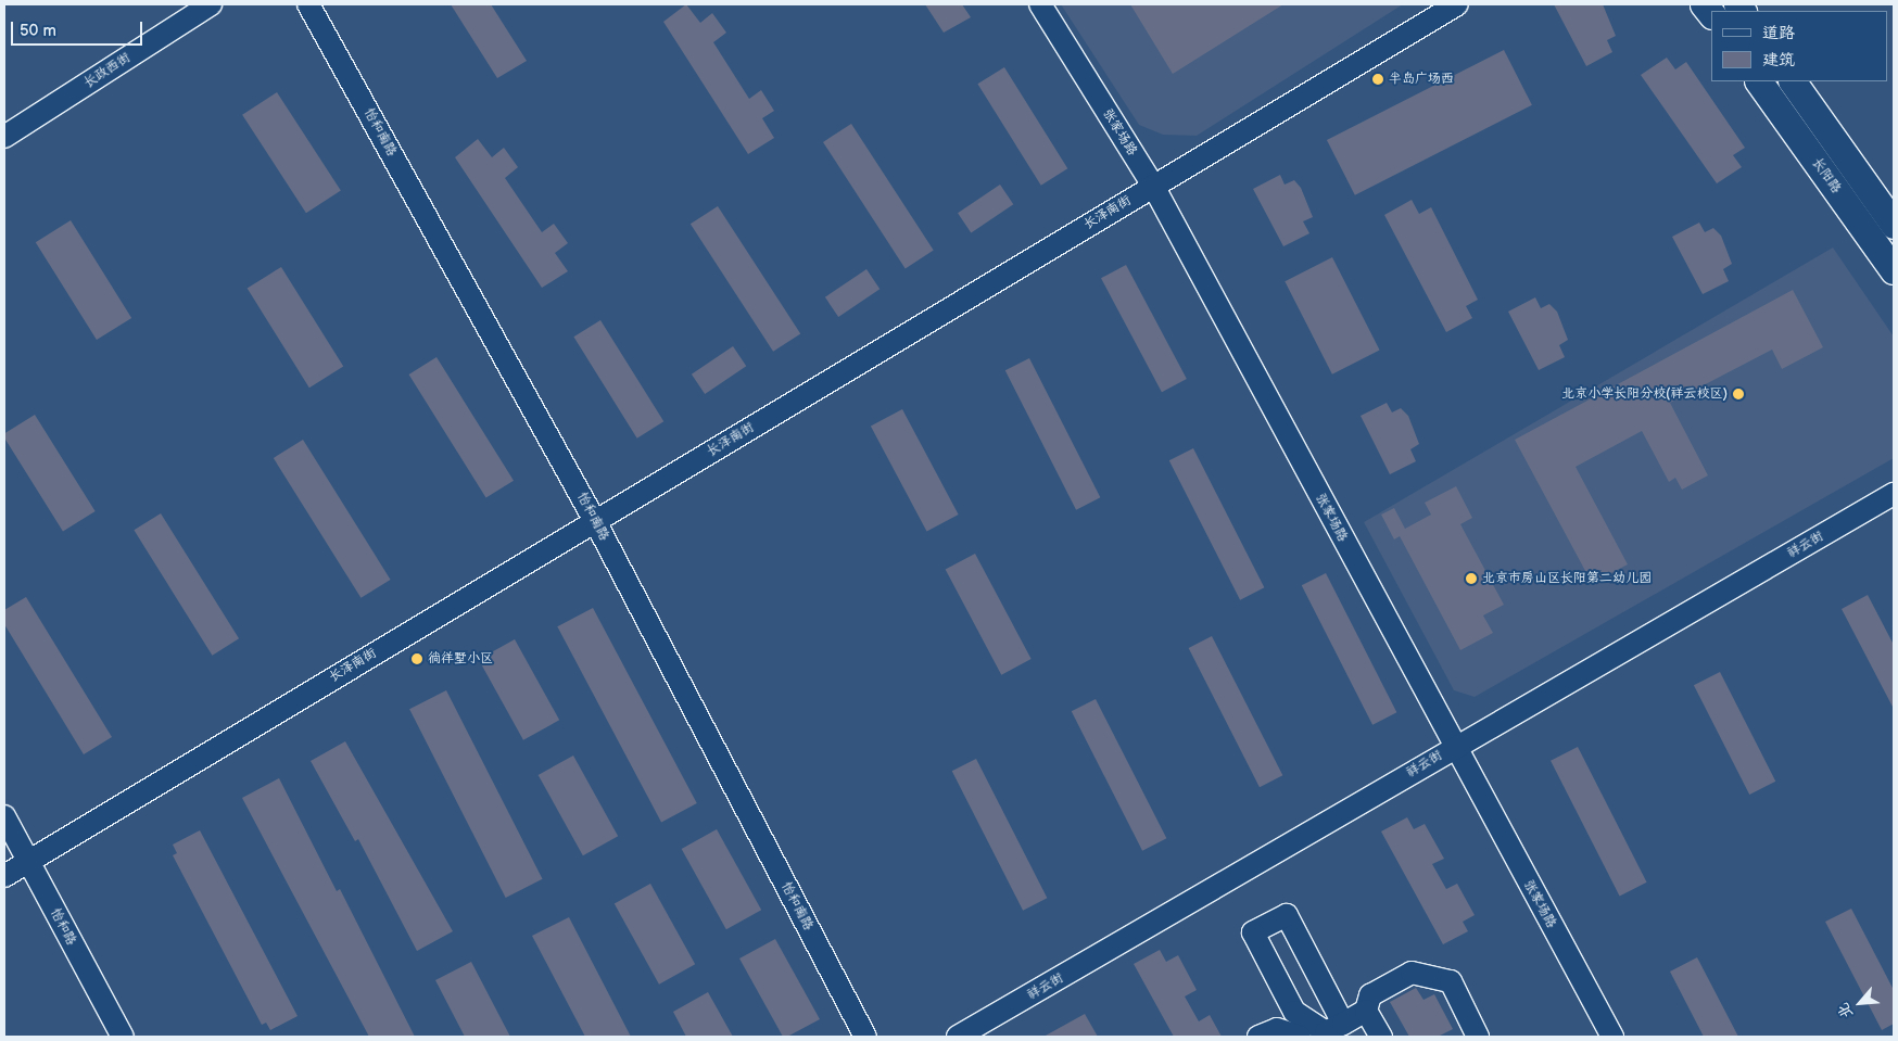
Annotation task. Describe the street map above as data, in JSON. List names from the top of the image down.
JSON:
{
  "streets": {
    "main road": ["长阳路"],
    "street": [
      "长政西街",
      "怡和南路",
      "张家场路",
      "长泽南街",
      "祥云街",
      "怡和路"
    ]
  },
  "crossings": [
    ["怡和南路", "长泽南街"],
    ["张家场路", "长泽南街"],
    ["张家场路", "祥云街"],
    ["长泽南街", "怡和路"]
  ],
  "places": [
    "半岛广场西",
    "北京小学长阳分校(祥云校区)",
    "北京市房山区长阳第二幼儿园",
    "徜徉墅小区"
  ],
  "legend": ["道路", "建筑"],
  "scale_bar": "50 m",
  "north": "bottom left"
}
